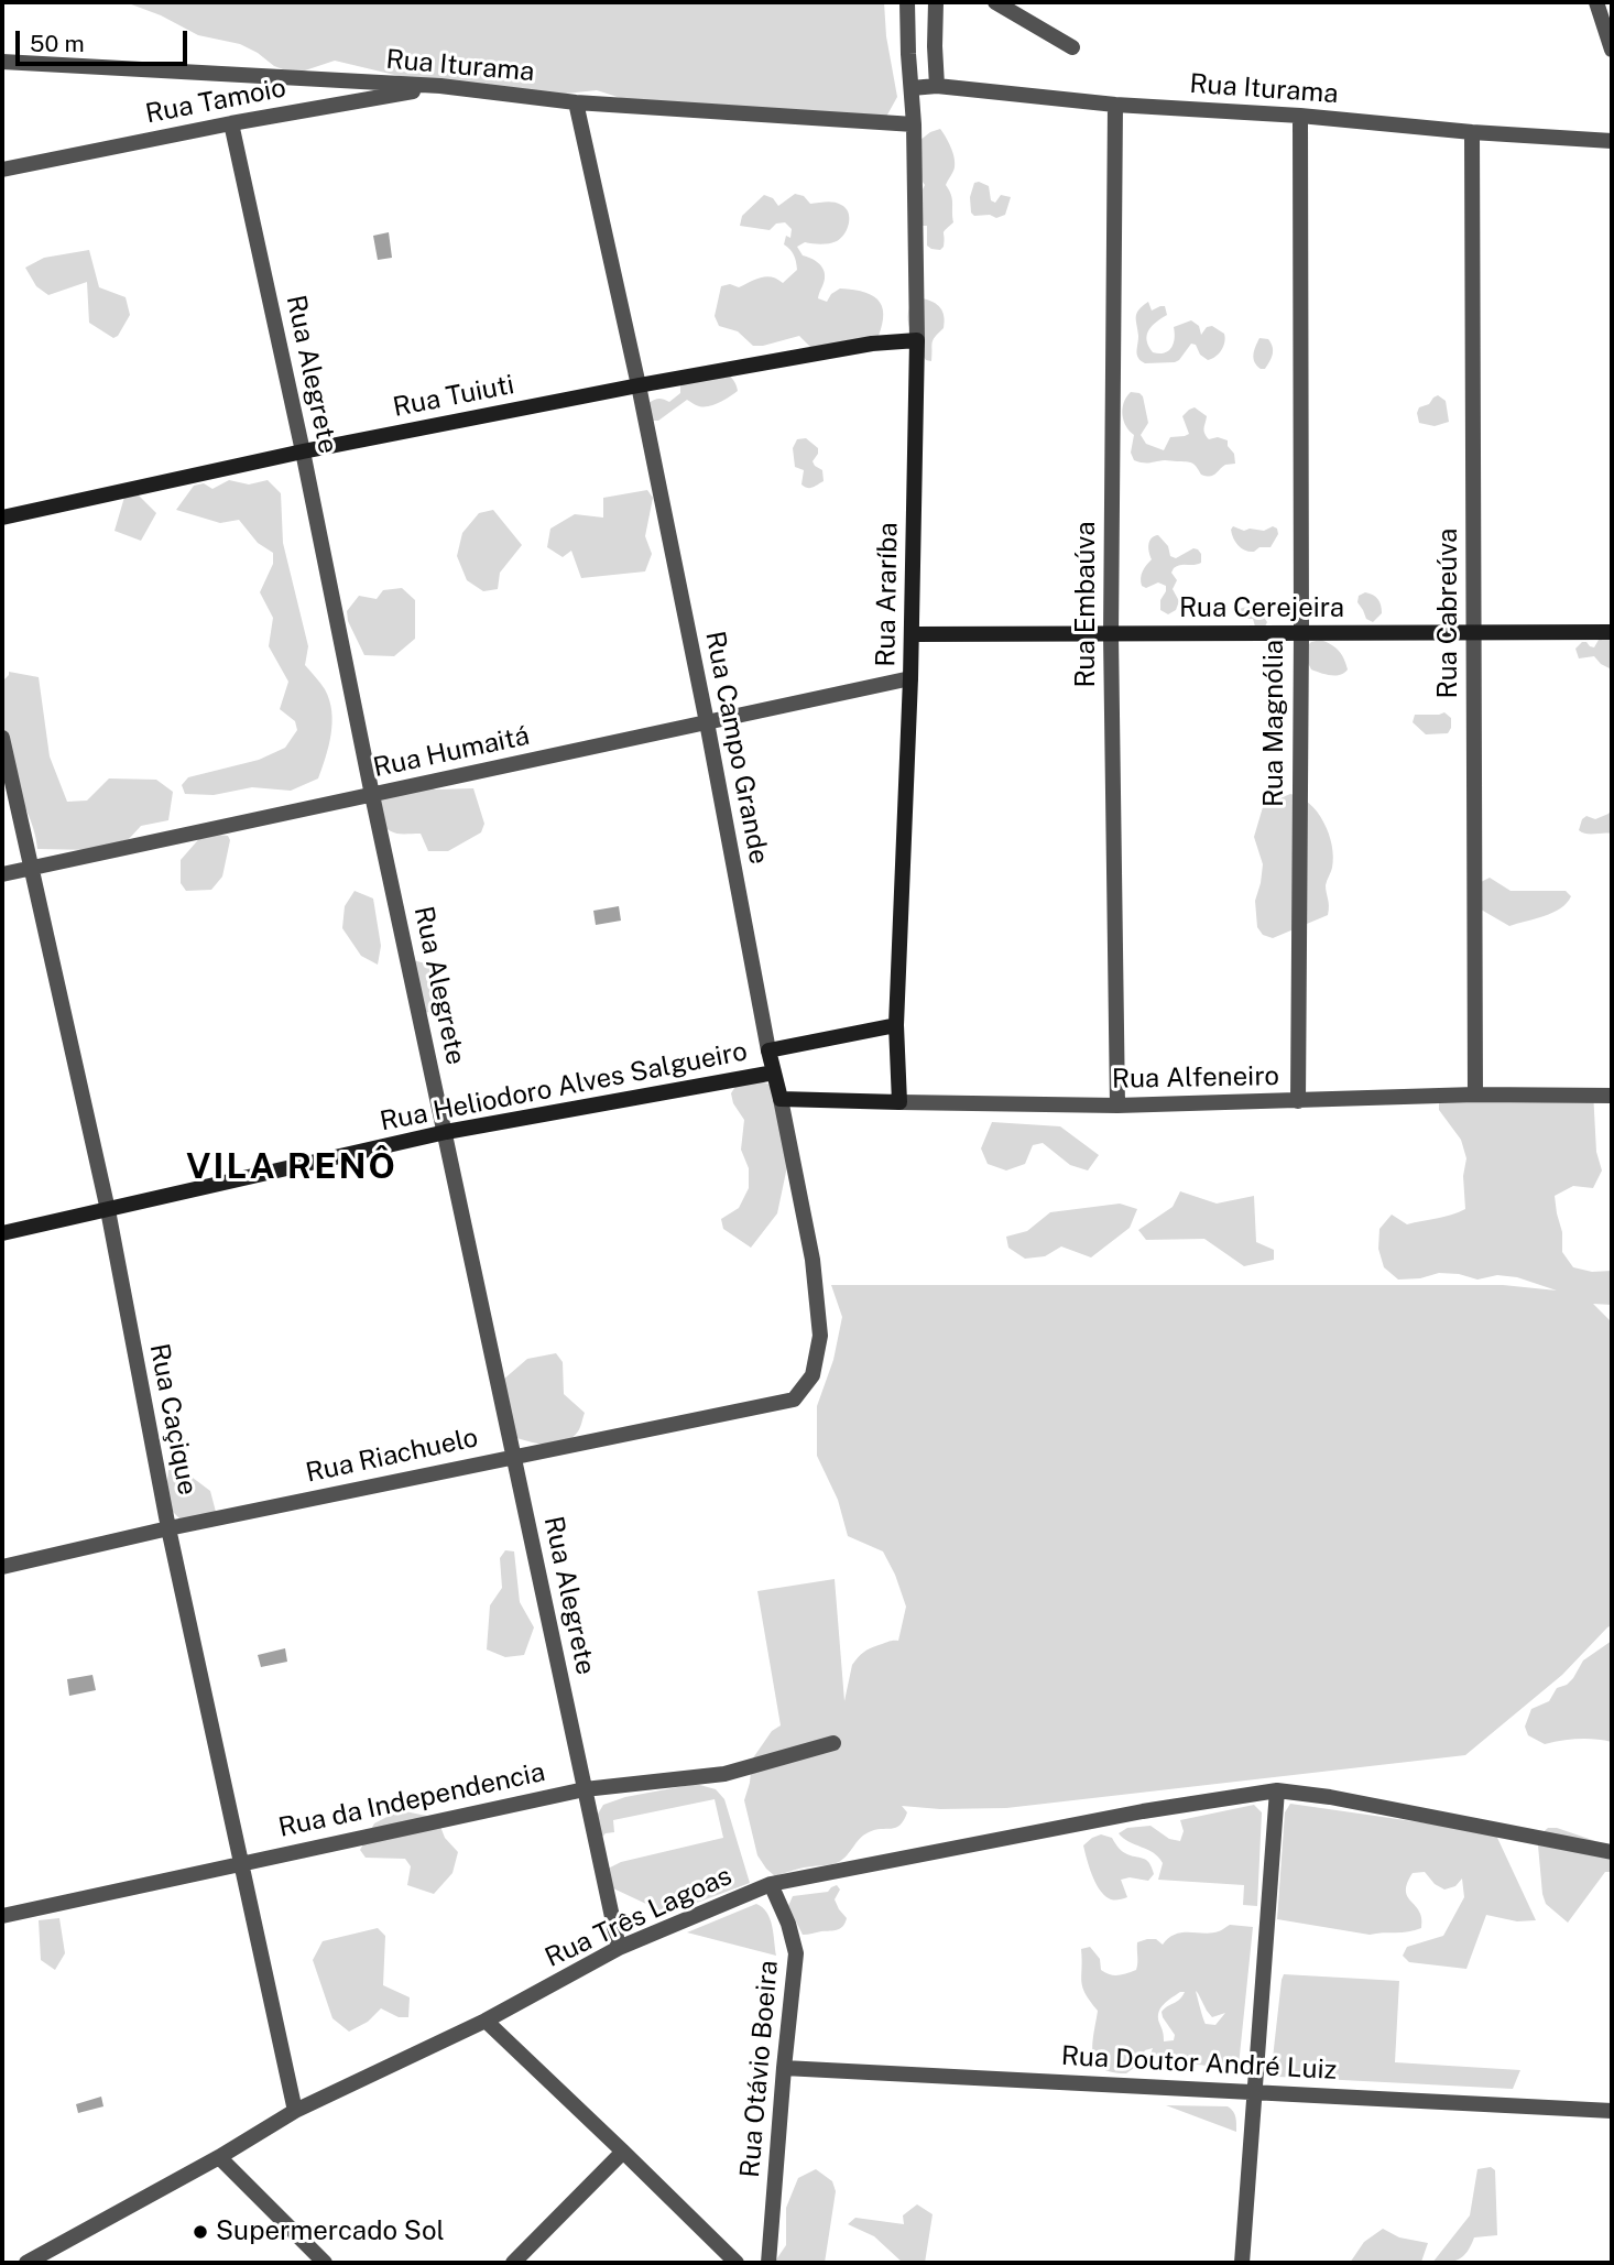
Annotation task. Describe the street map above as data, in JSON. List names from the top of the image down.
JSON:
{
  "streets": {
    "street": [
      "Rua Iturama",
      "Rua Tamoio",
      "Rua Alegrete",
      "Rua Tuiuti",
      "Rua Araríba",
      "Rua Embaúva",
      "Rua Cerejeira",
      "Rua Cabreúva",
      "Rua Magnólia",
      "Rua Campo Grande",
      "Rua Humaitá",
      "Rua Alfeneiro",
      "Rua Heliodoro Alves Salgueiro",
      "Rua Caçique",
      "Rua Riachuelo",
      "Rua da Independencia",
      "Rua Três Lagoas",
      "Rua Doutor André Luiz",
      "Rua Otávio Boeira"
    ]
  },
  "crossings": [
    ["Rua Iturama", "Rua Tamoio"],
    ["Rua Iturama", "Rua Araríba"],
    ["Rua Iturama", "Rua Embaúva"],
    ["Rua Iturama", "Rua Cabreúva"],
    ["Rua Iturama", "Rua Magnólia"],
    ["Rua Iturama", "Rua Campo Grande"],
    ["Rua Tamoio", "Rua Alegrete"],
    ["Rua Alegrete", "Rua Tuiuti"],
    ["Rua Alegrete", "Rua Humaitá"],
    ["Rua Alegrete", "Rua Heliodoro Alves Salgueiro"],
    ["Rua Alegrete", "Rua Riachuelo"],
    ["Rua Alegrete", "Rua da Independencia"],
    ["Rua Alegrete", "Rua Três Lagoas"],
    ["Rua Tuiuti", "Rua Araríba"],
    ["Rua Tuiuti", "Rua Campo Grande"],
    ["Rua Araríba", "Rua Cerejeira"],
    ["Rua Araríba", "Rua Humaitá"],
    ["Rua Araríba", "Rua Alfeneiro"],
    ["Rua Araríba", "Rua Heliodoro Alves Salgueiro"],
    ["Rua Embaúva", "Rua Cerejeira"],
    ["Rua Embaúva", "Rua Alfeneiro"],
    ["Rua Cerejeira", "Rua Cabreúva"],
    ["Rua Cerejeira", "Rua Magnólia"],
    ["Rua Cabreúva", "Rua Alfeneiro"],
    ["Rua Magnólia", "Rua Alfeneiro"],
    ["Rua Campo Grande", "Rua Humaitá"],
    ["Rua Campo Grande", "Rua Alfeneiro"],
    ["Rua Campo Grande", "Rua Heliodoro Alves Salgueiro"],
    ["Rua Campo Grande", "Rua Riachuelo"],
    ["Rua Humaitá", "Rua Caçique"],
    ["Rua Heliodoro Alves Salgueiro", "Rua Caçique"],
    ["Rua Caçique", "Rua Riachuelo"],
    ["Rua Caçique", "Rua da Independencia"],
    ["Rua Caçique", "Rua Três Lagoas"],
    ["Rua Três Lagoas", "Rua Otávio Boeira"],
    ["Rua Doutor André Luiz", "Rua Otávio Boeira"]
  ],
  "districts": ["VILA RENÔ"],
  "places": ["Supermercado Sol"],
  "scale_bar": "50 m"
}
